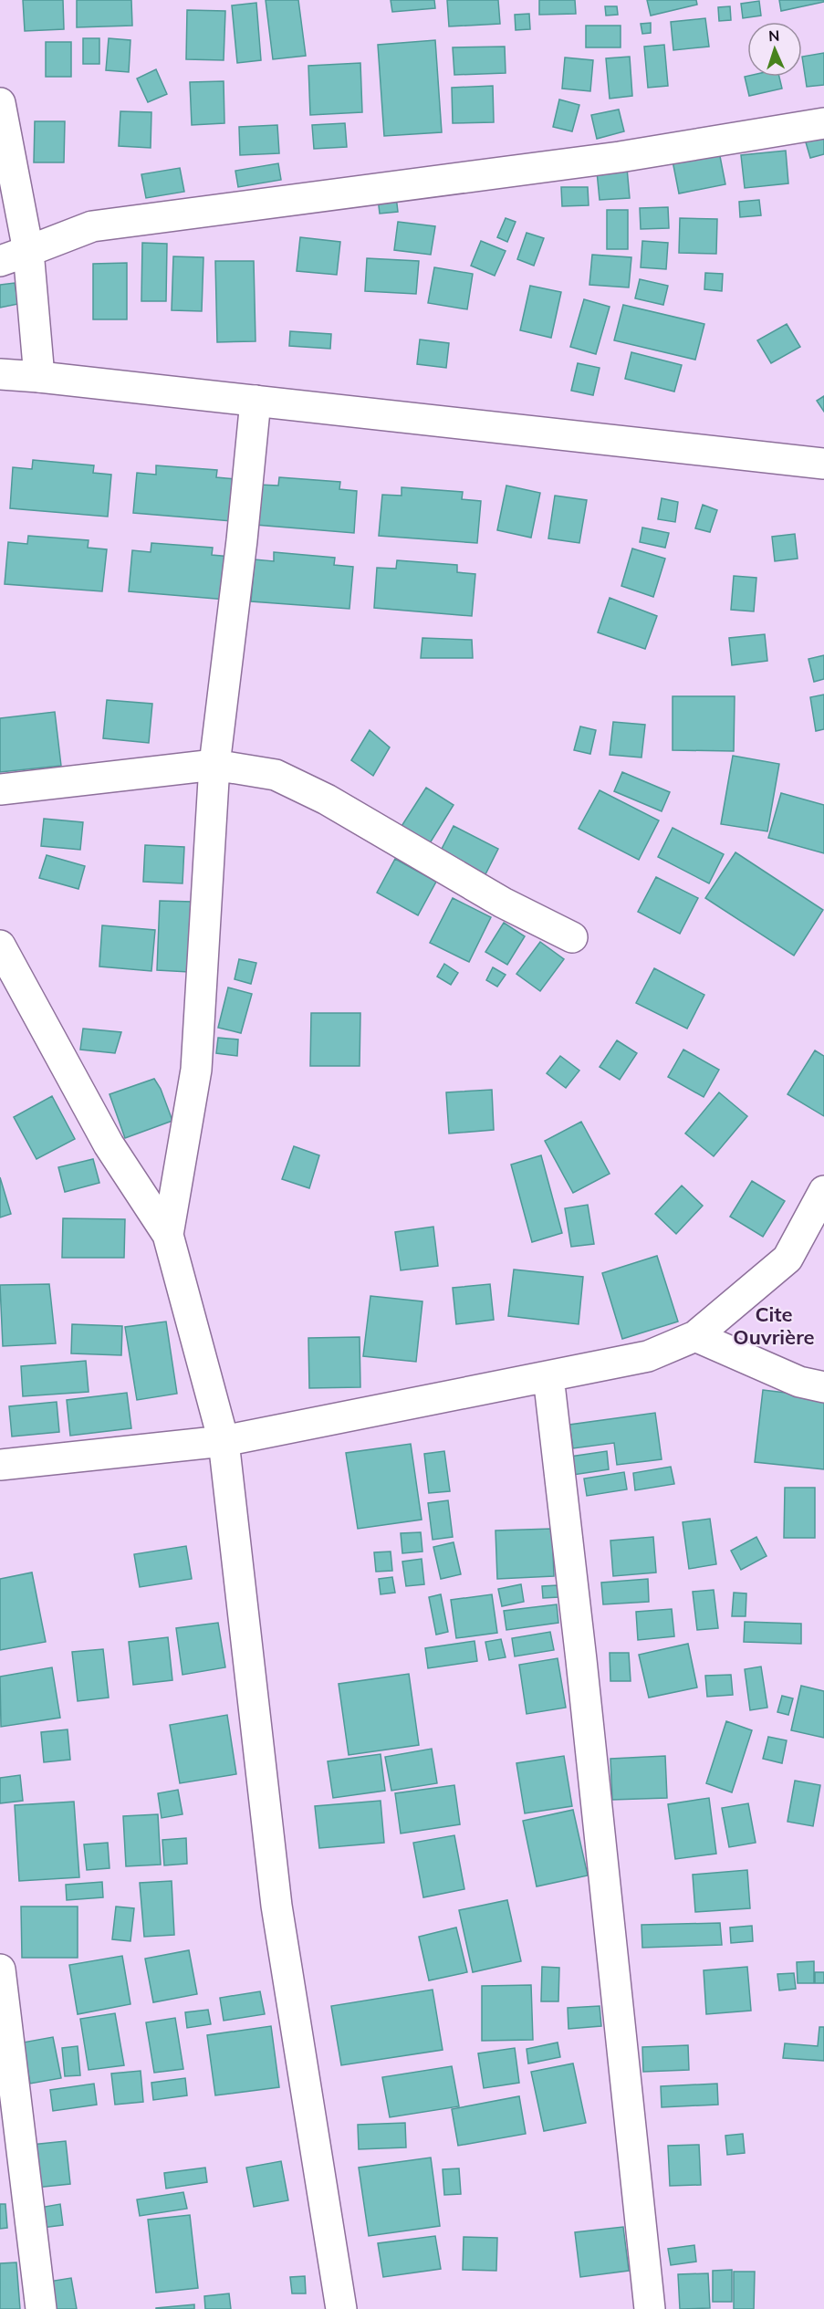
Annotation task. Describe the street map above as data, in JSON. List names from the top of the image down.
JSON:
{
  "districts": ["Cite Ouvrière"],
  "north": "top"
}
